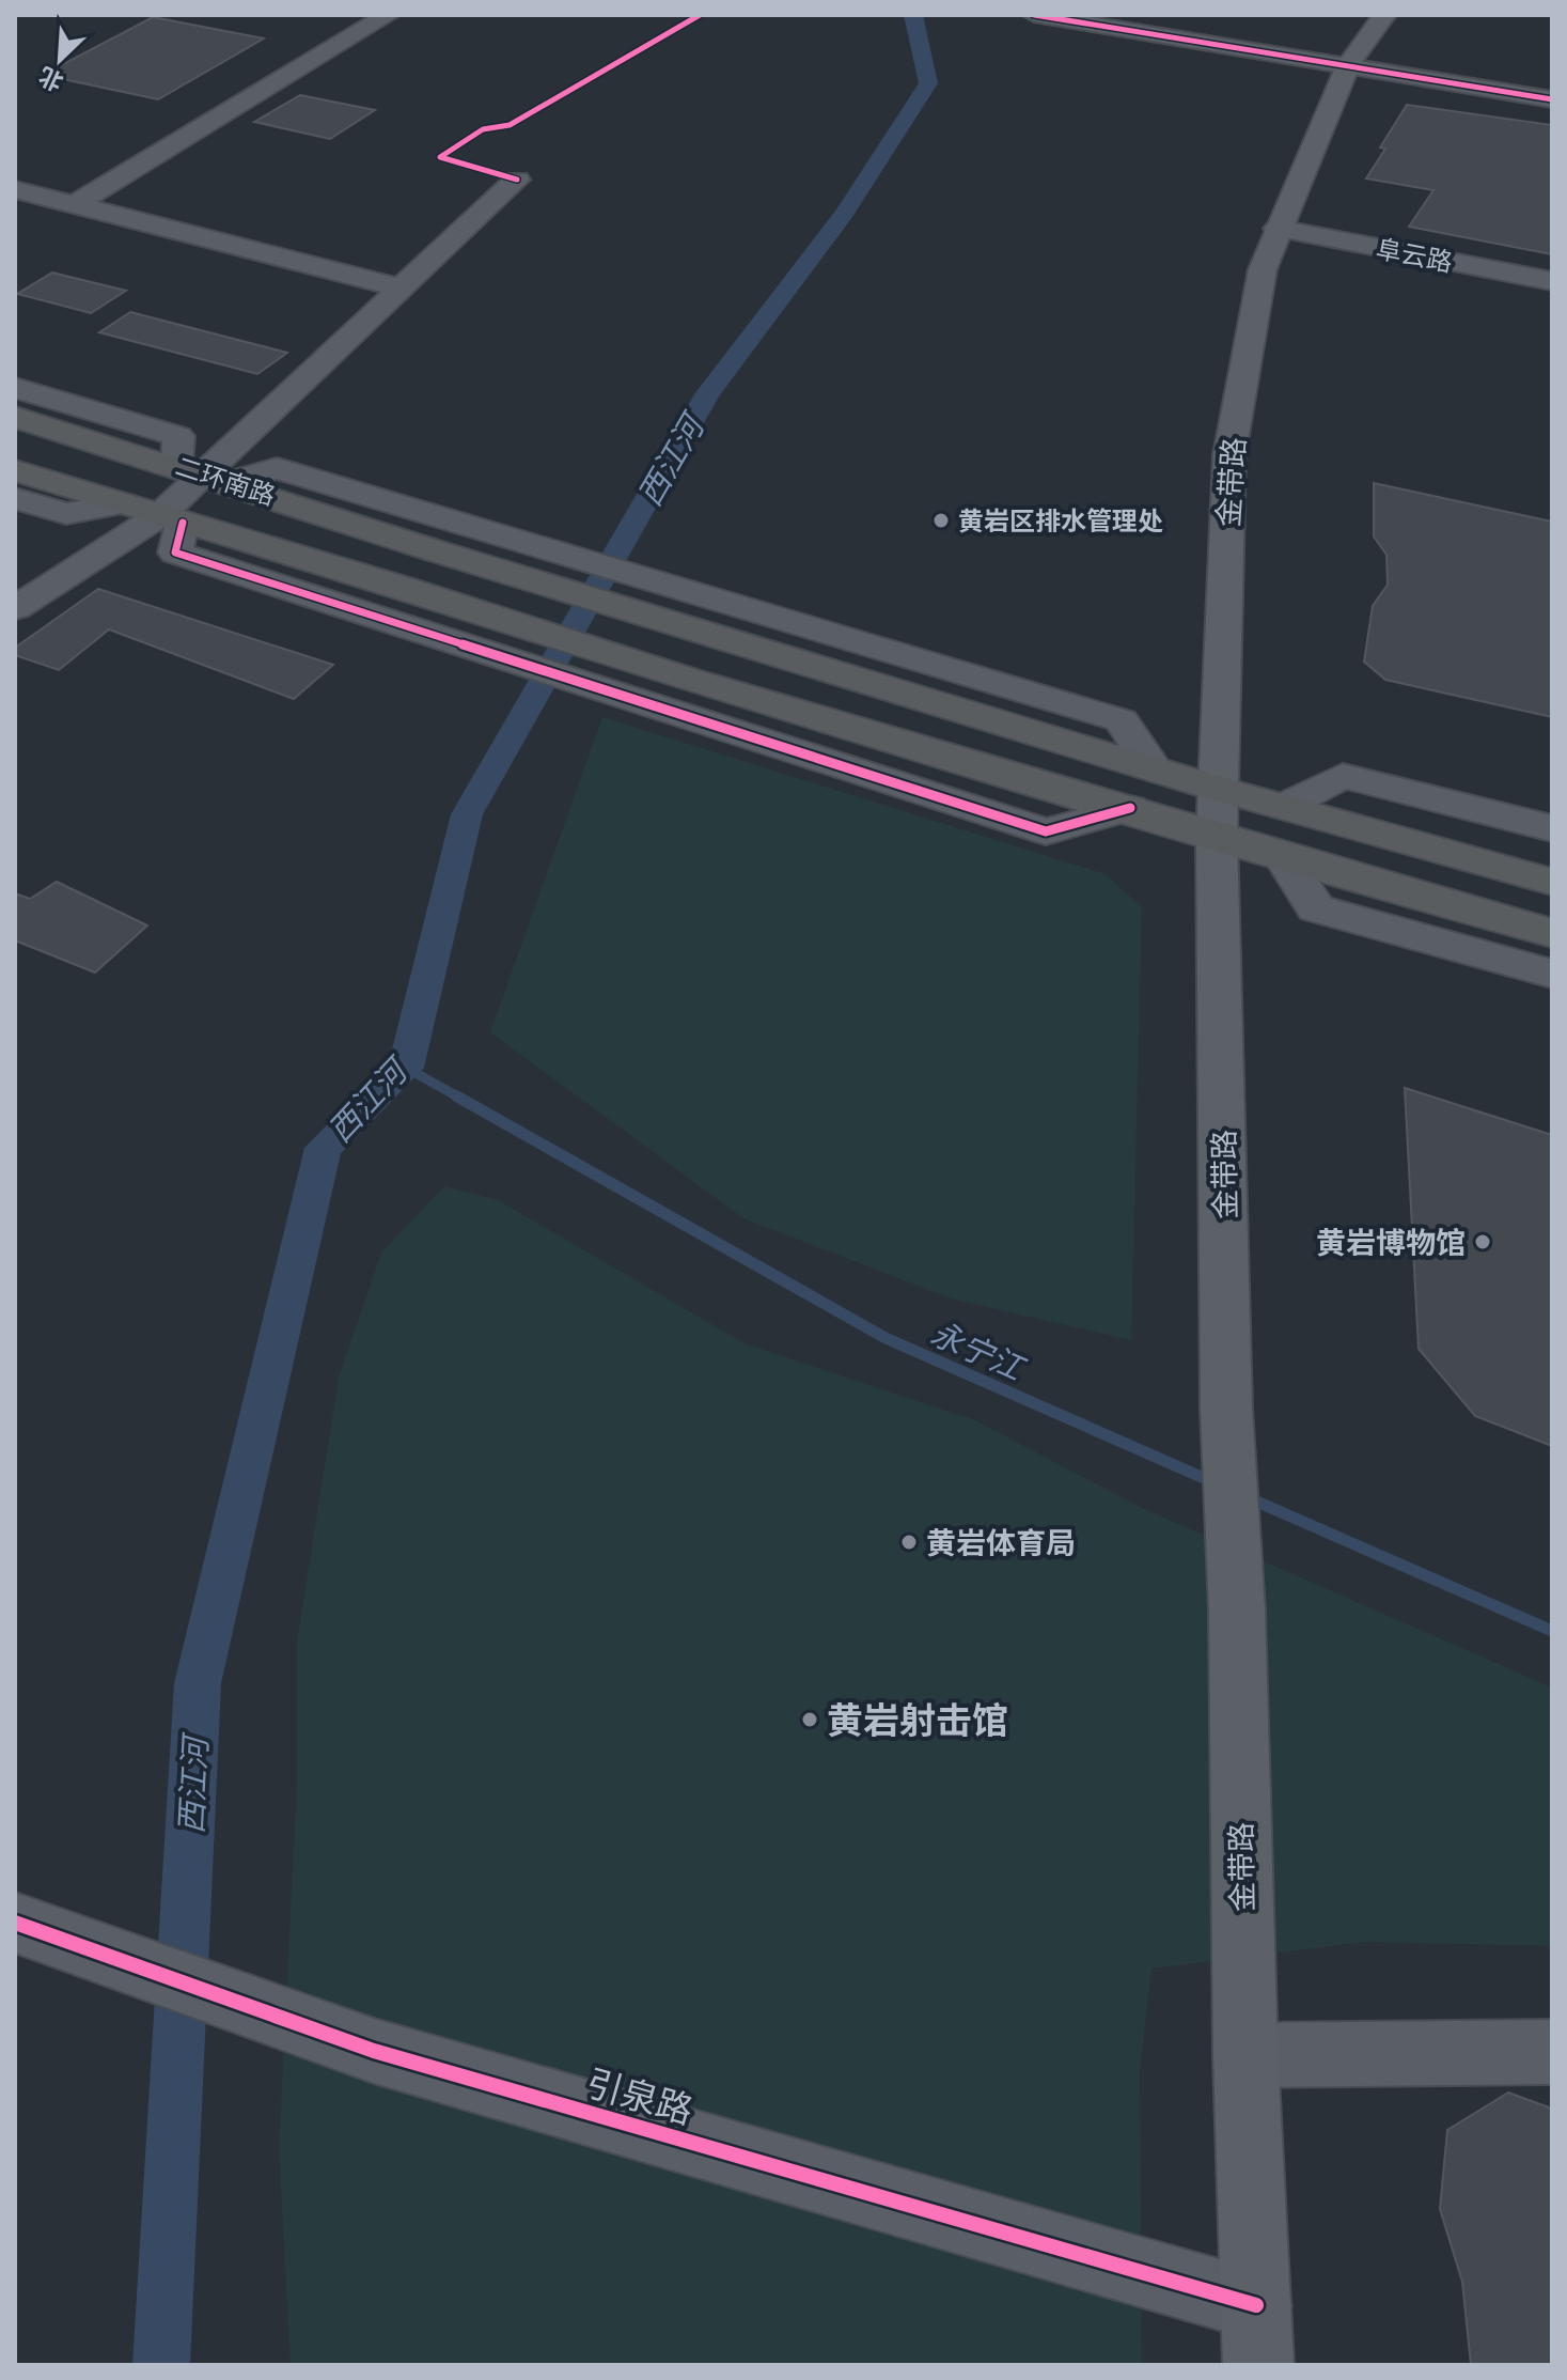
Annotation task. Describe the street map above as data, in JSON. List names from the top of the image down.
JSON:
{
  "streets": {
    "highway": ["二环南路"],
    "main road": ["金带路"],
    "street": ["阜云路", "引泉路"]
  },
  "crossings": [
    ["阜云路", "金带路"],
    ["二环南路", "金带路"],
    ["金带路", "引泉路"]
  ],
  "water": ["西江河", "永宁江"],
  "places": [
    "黄岩区排水管理处",
    "黄岩博物馆",
    "黄岩体育局",
    "黄岩射击馆"
  ],
  "north": "bottom left"
}
